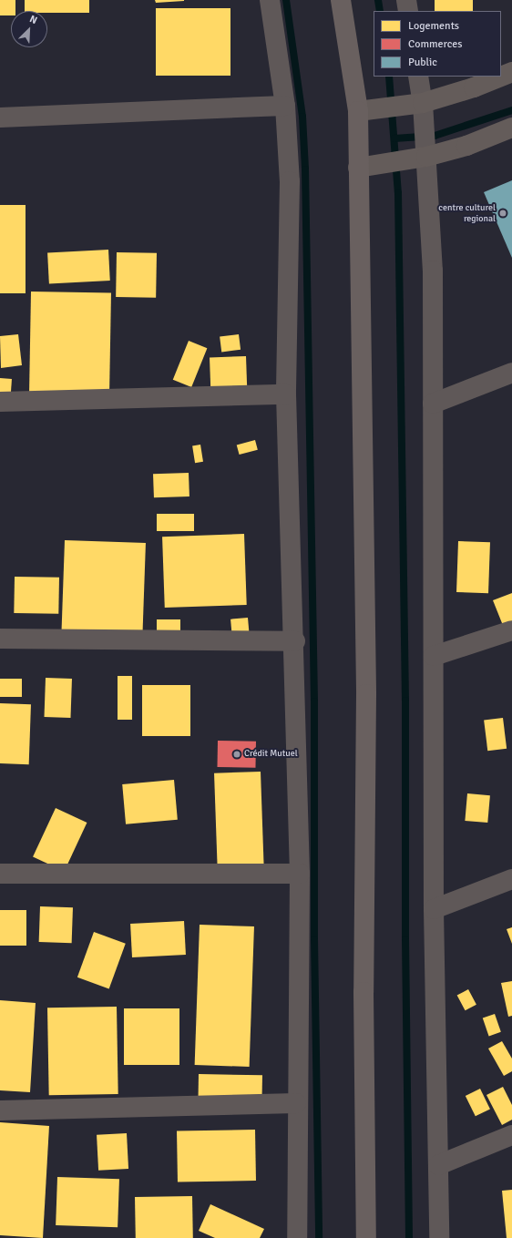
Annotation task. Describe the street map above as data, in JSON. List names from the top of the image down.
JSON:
{
  "places": ["centre culturel regional", "Crédit Mutuel"],
  "legend": ["Logements", "Commerces", "Public"],
  "north": "top right"
}
